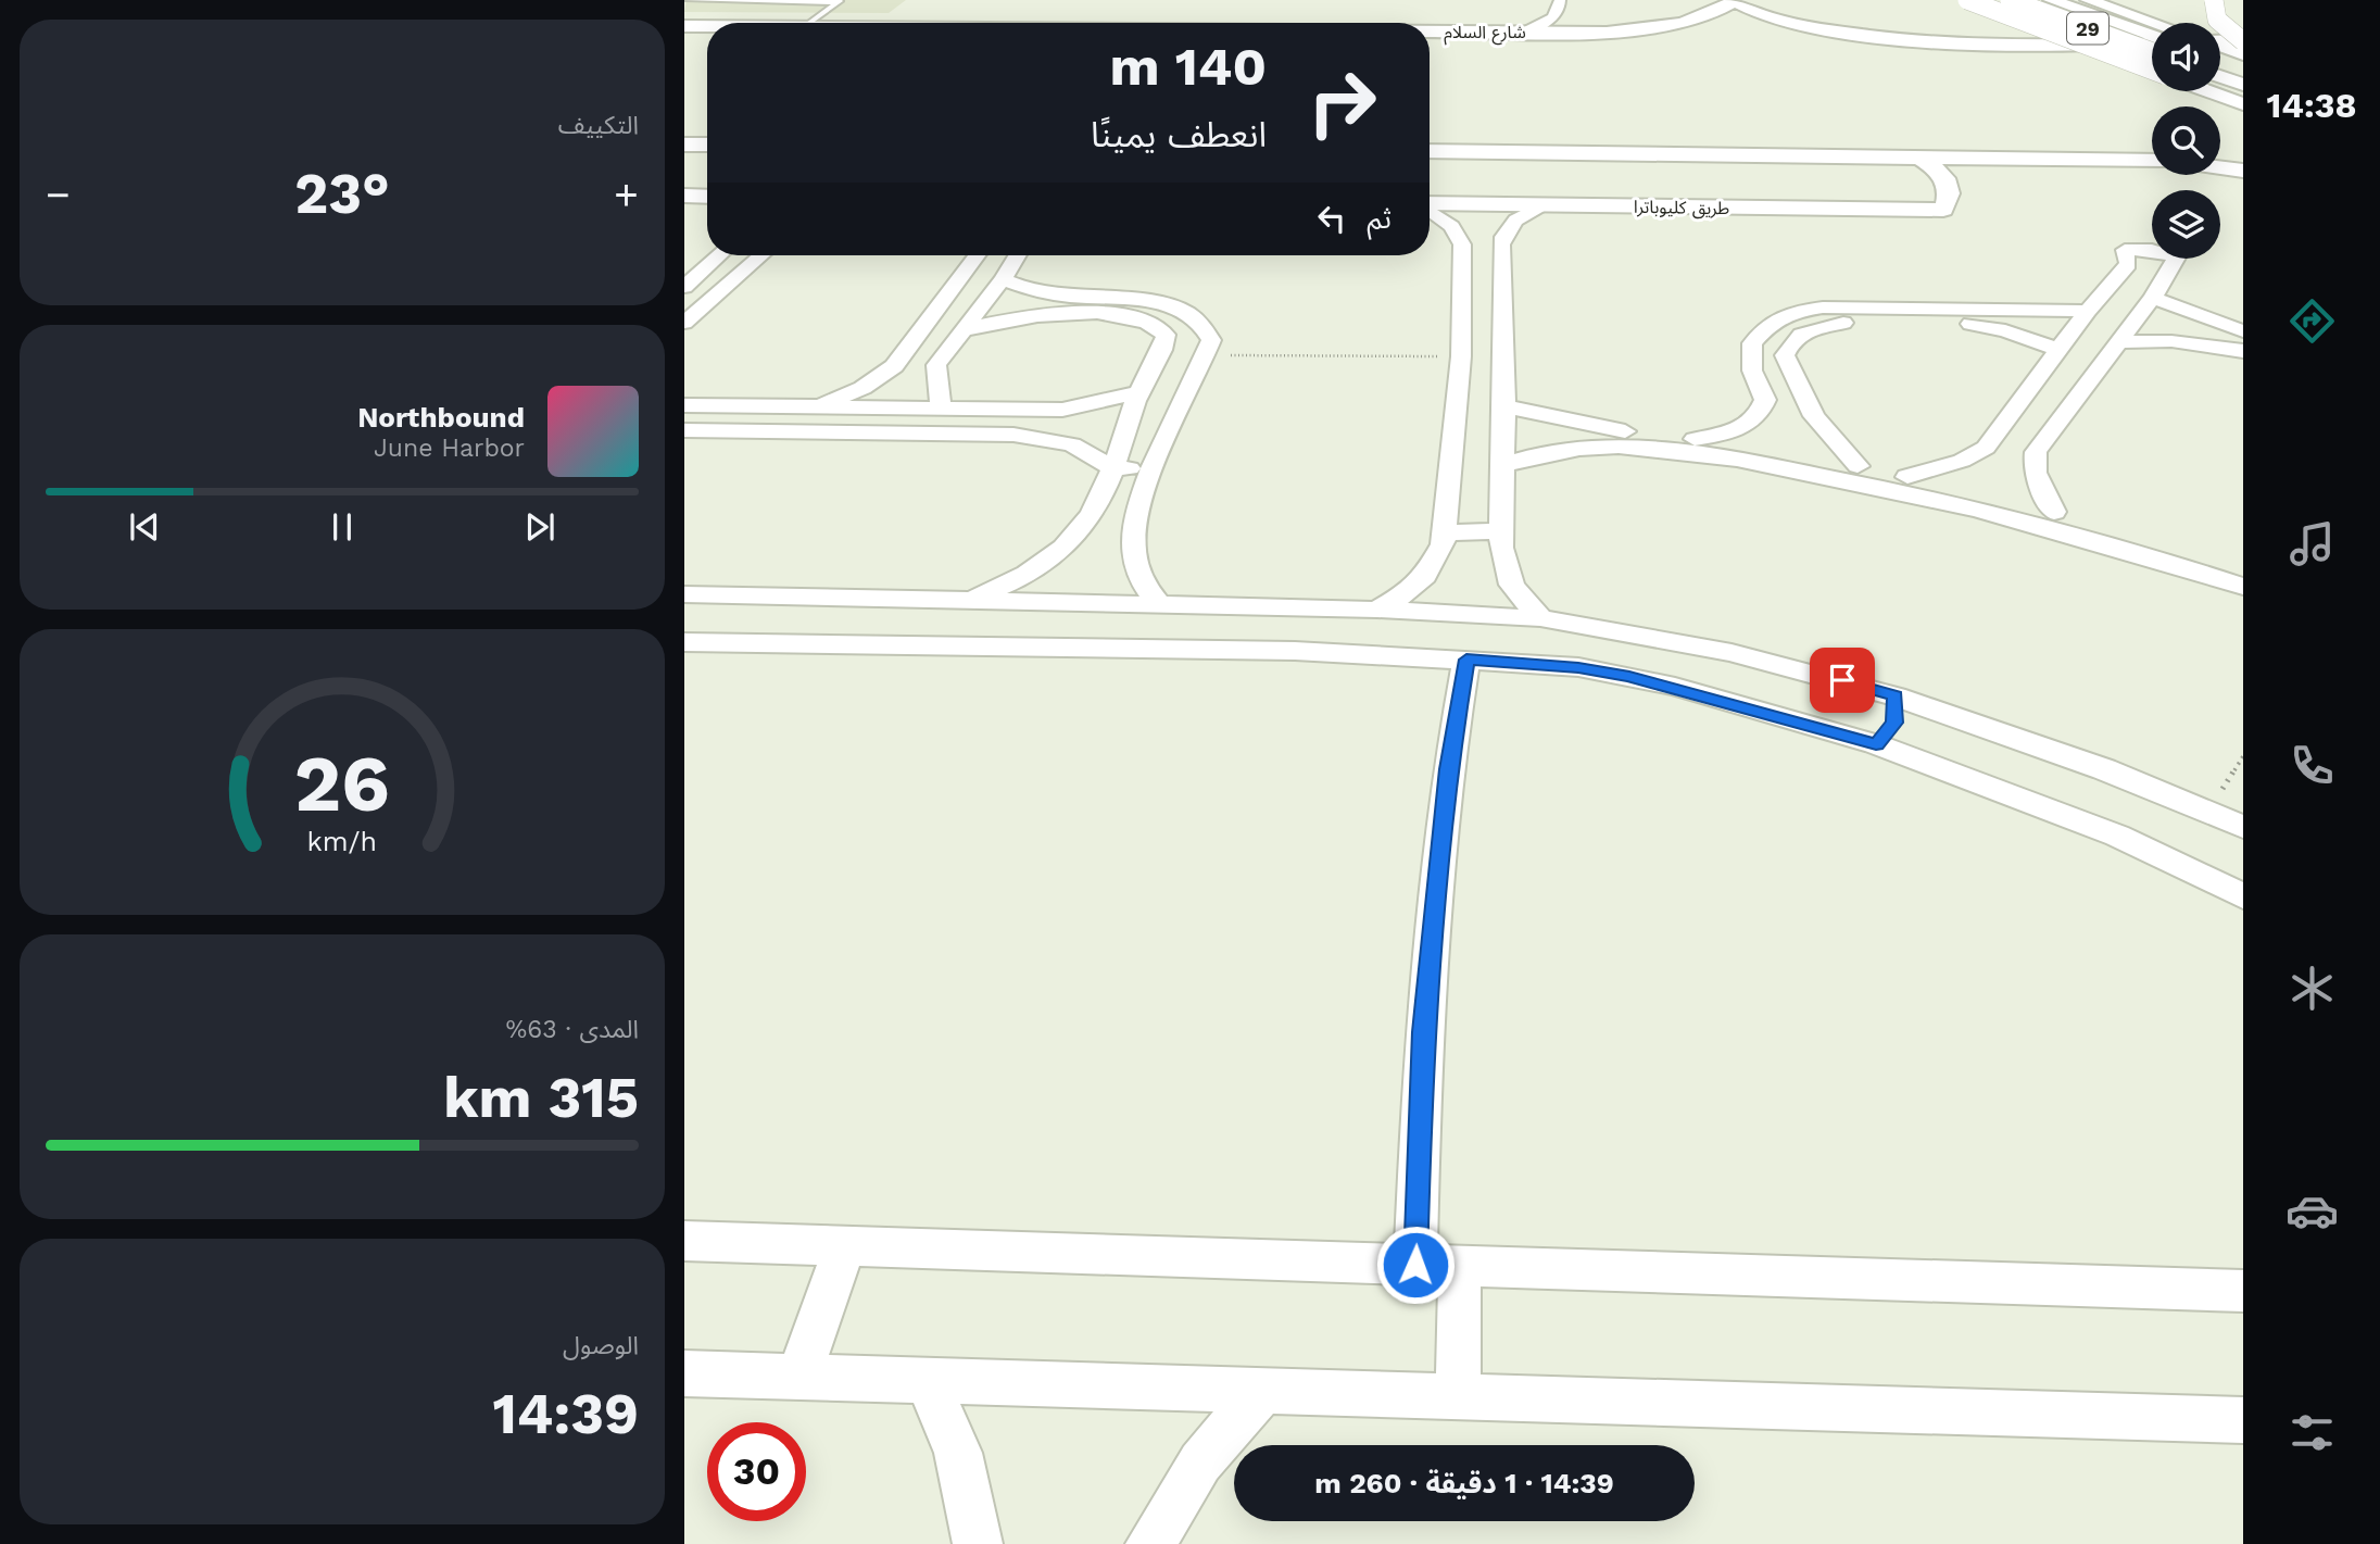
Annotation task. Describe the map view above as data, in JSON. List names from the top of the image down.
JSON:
{
  "streets": {
    "main road": ["29", "شارع السلام", "طريق كليوباترا"]
  },
  "page": {
    "tabs": "14:38",
    "tile": [
      "التكييف",
      ["المدى · 63%", "315 km"],
      ["الوصول", "14:39"]
    ],
    "turn": ["140 m", "انعطف يمينًا"],
    "heat": ["−", "23°", "+"],
    "then": "ثم",
    "song": ["Northbound", "June Harbor"],
    "limit": "30",
    "trip": "14:39 · 1 دقيقة · 260 m",
    "gauge": ["26", "km/h"]
  }
}
